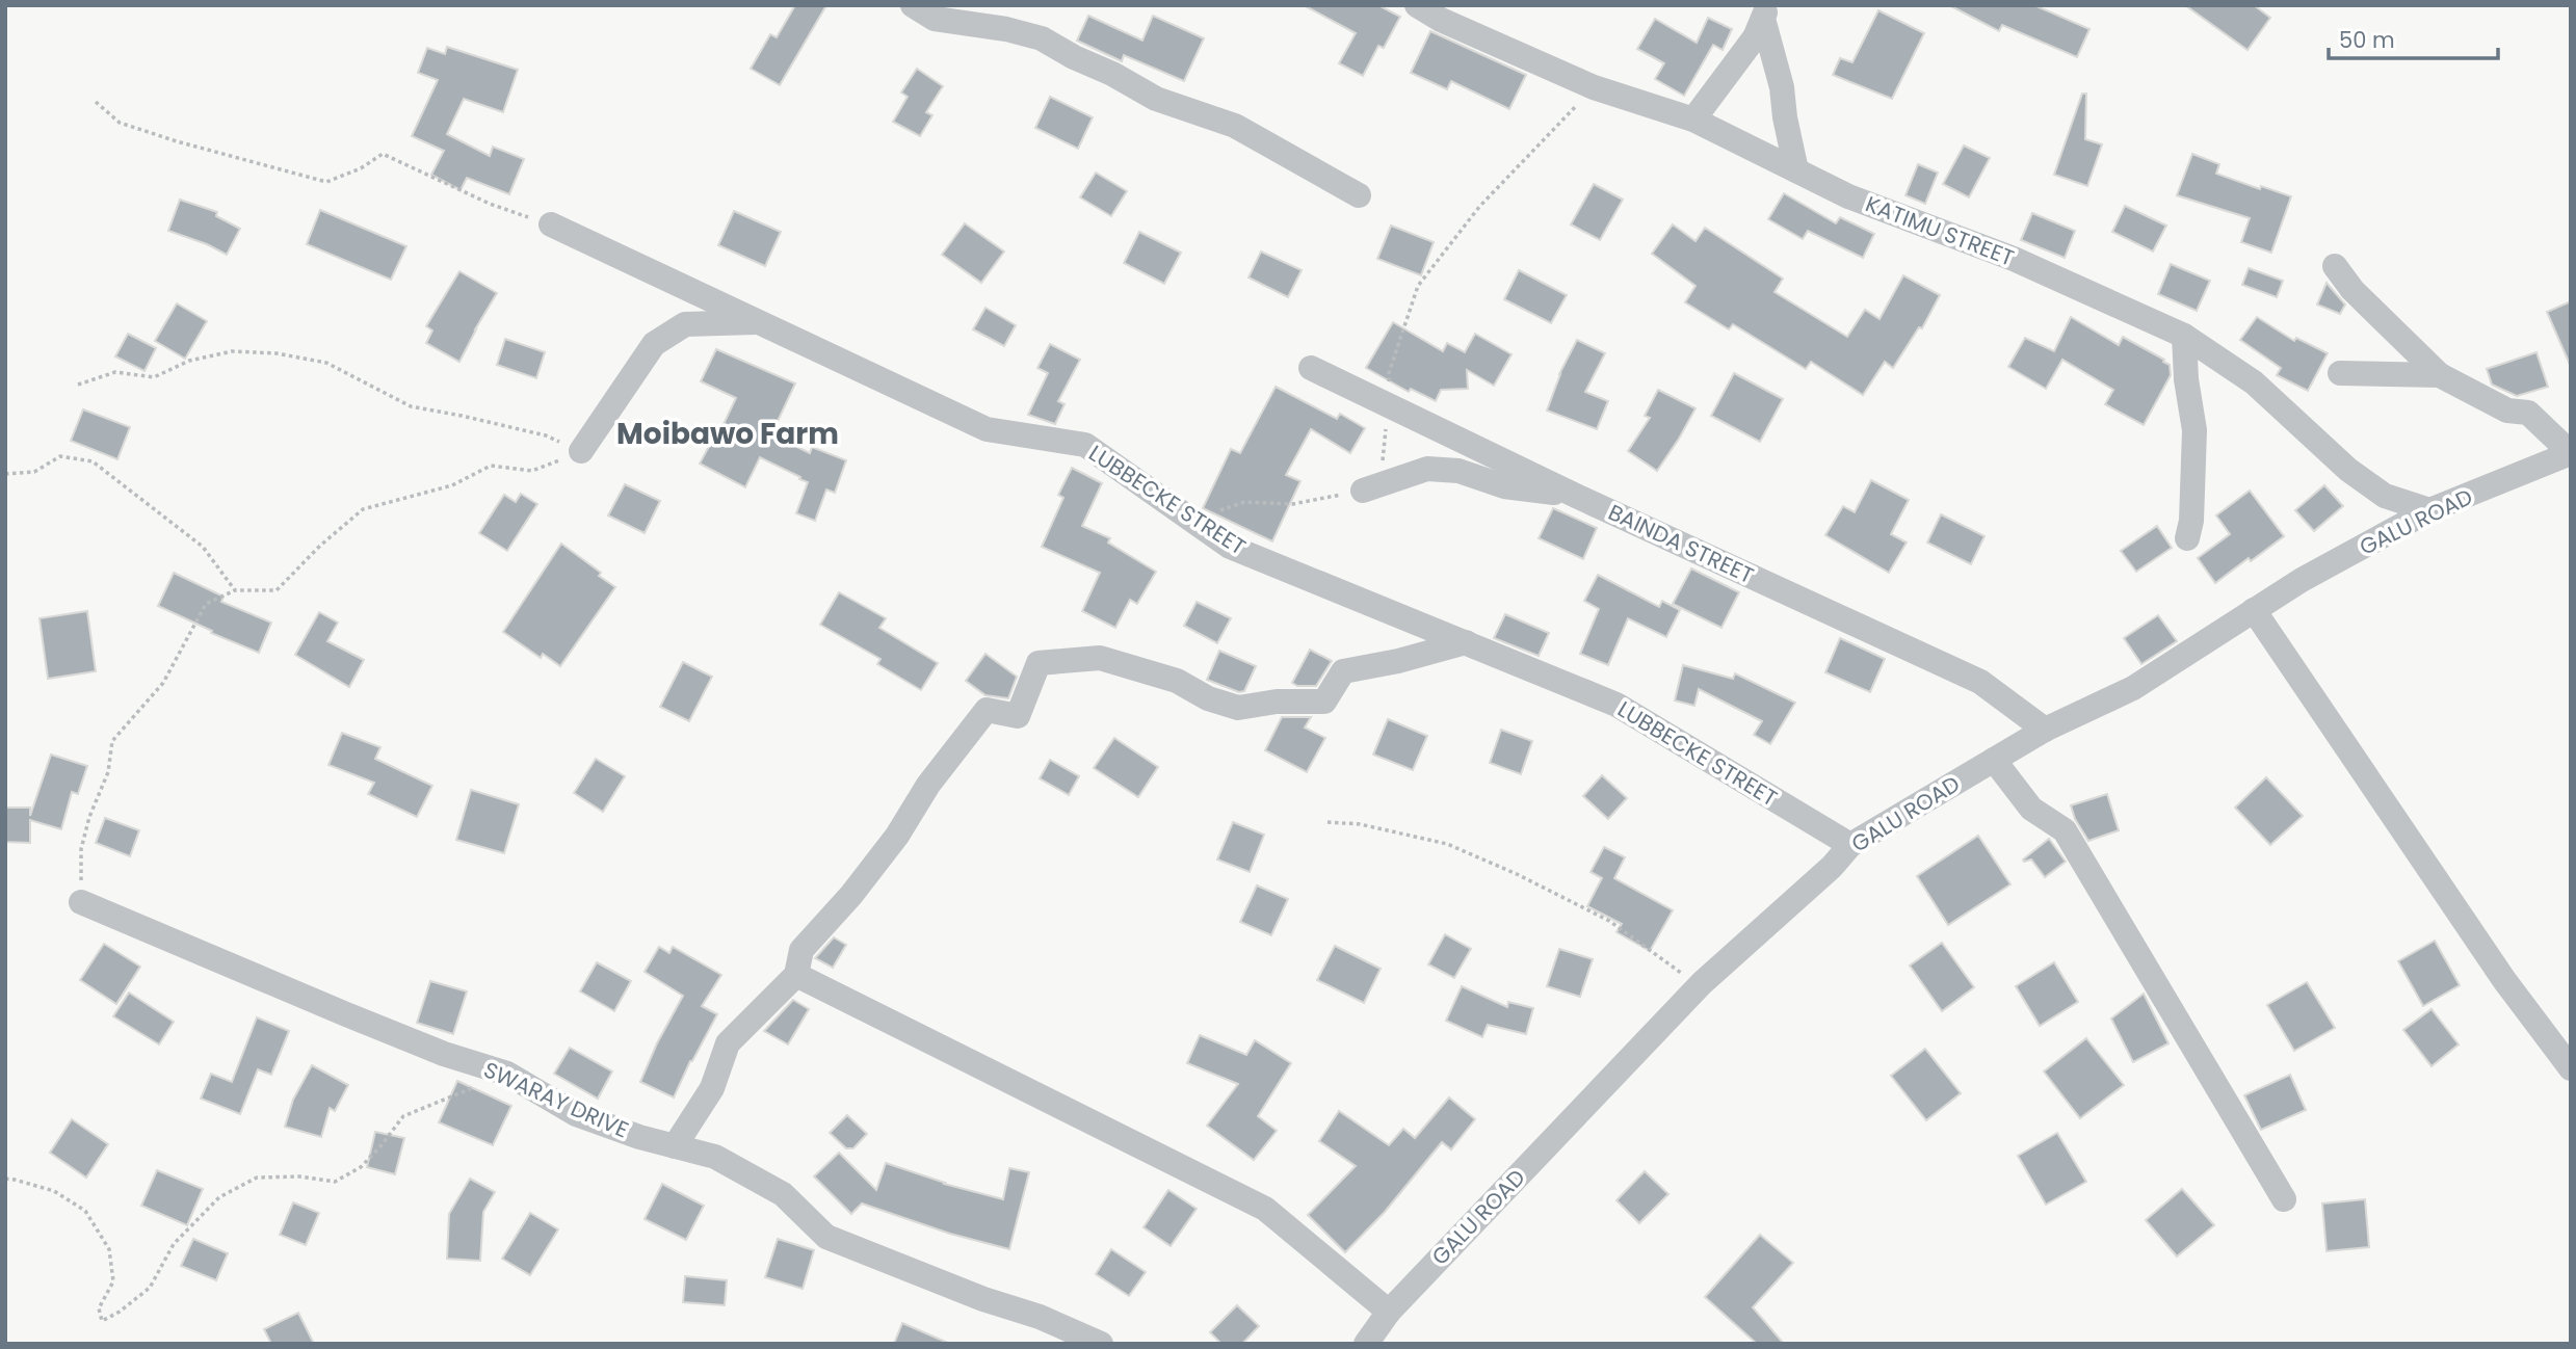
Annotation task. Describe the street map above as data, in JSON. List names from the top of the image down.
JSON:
{
  "streets": {
    "street": [
      "KATIMU STREET",
      "LUBBECKE STREET",
      "GALU ROAD",
      "BAINDA STREET",
      "SWARAY DRIVE"
    ]
  },
  "crossings": [
    ["KATIMU STREET", "GALU ROAD"],
    ["LUBBECKE STREET", "GALU ROAD"],
    ["GALU ROAD", "BAINDA STREET"]
  ],
  "districts": ["Moibawo Farm"],
  "scale_bar": "50 m"
}
